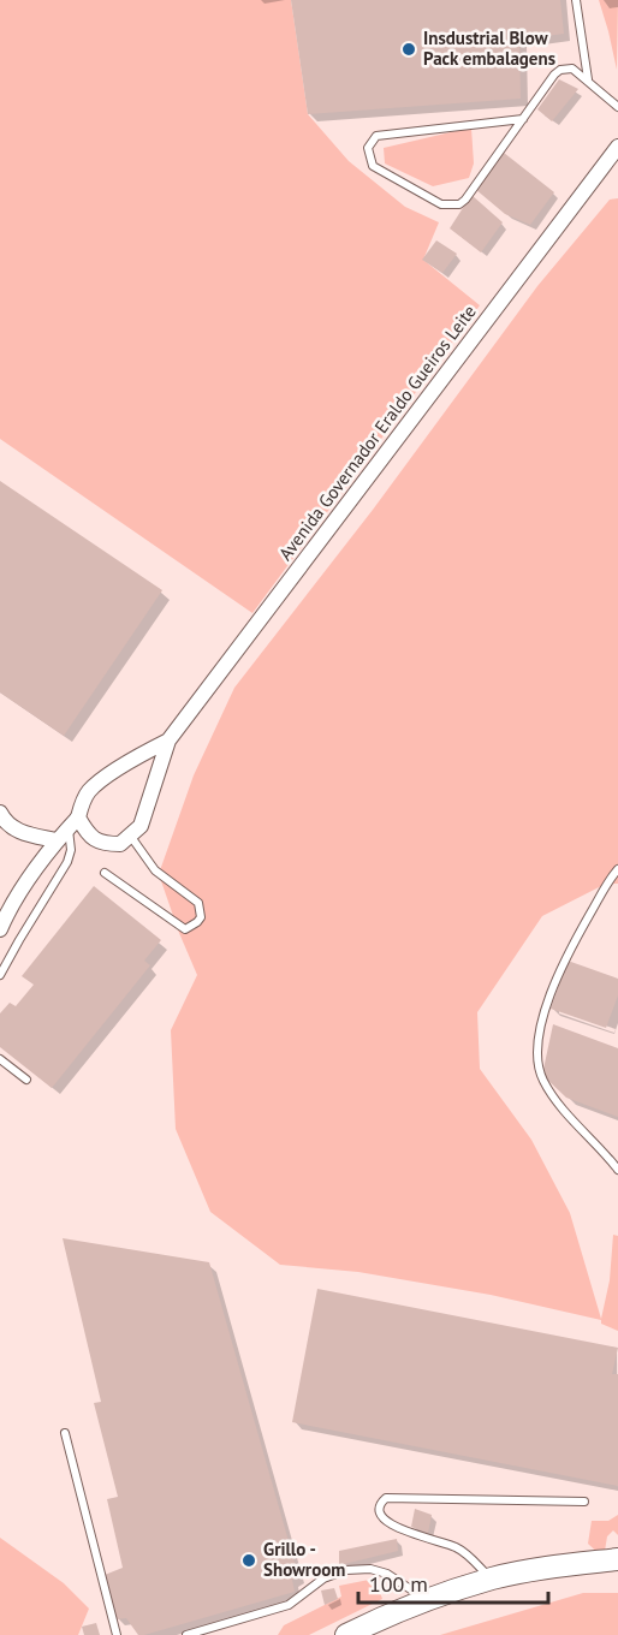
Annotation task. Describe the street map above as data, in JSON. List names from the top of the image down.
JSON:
{
  "streets": {
    "street": ["Avenida Governador Eraldo Gueiros Leite"]
  },
  "places": ["Insdustrial Blow Pack embalagens", "Grillo - Showroom"],
  "scale_bar": "100 m"
}
